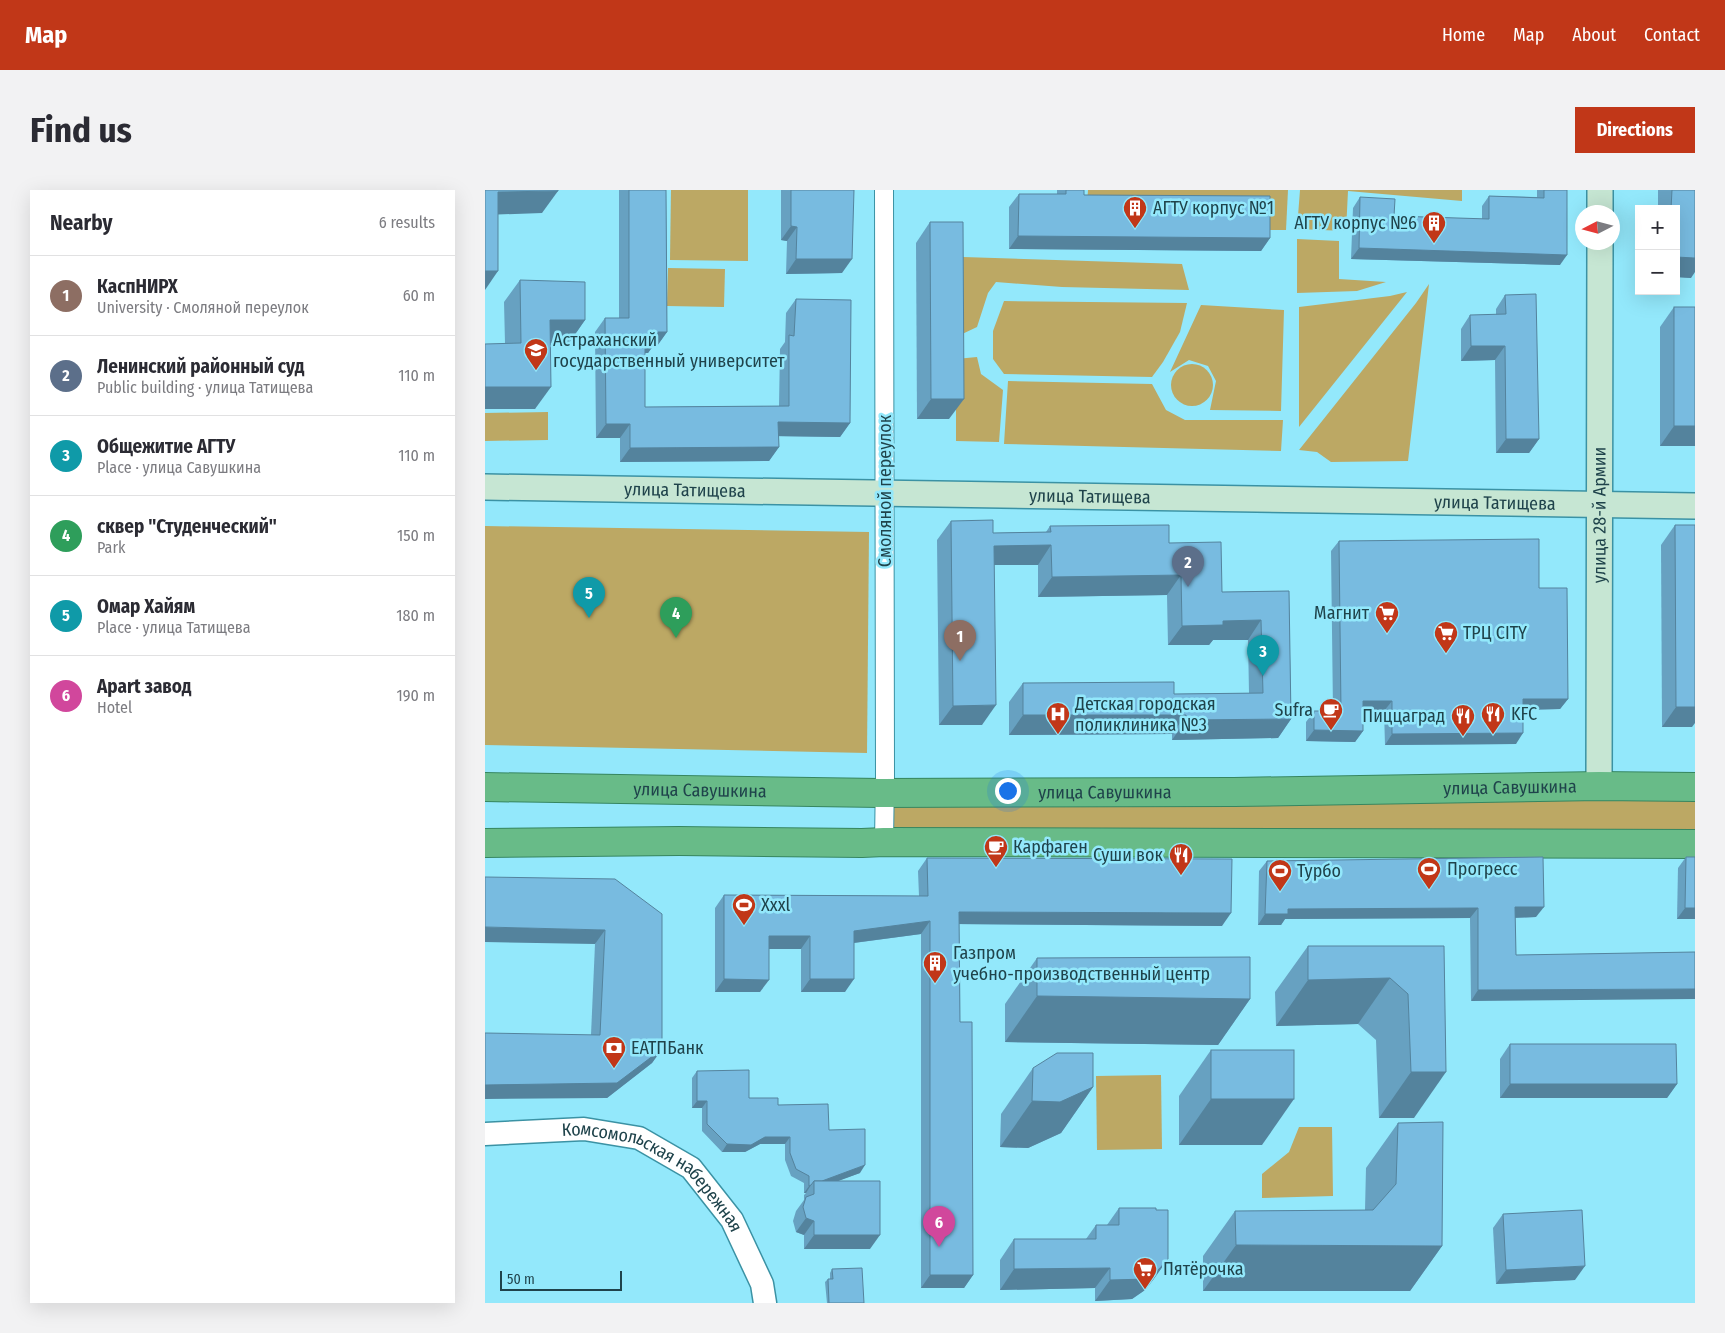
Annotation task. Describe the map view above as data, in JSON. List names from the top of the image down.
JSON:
{
  "streets": {
    "highway": ["улица Савушкина"],
    "main road": ["улица Татищева", "улица 28-й Армии"],
    "street": ["Смоляной переулок", "Комсомольская набережная"]
  },
  "crossings": [
    ["улица Татищева", "Смоляной переулок"],
    ["улица Татищева", "улица 28-й Армии"],
    ["Смоляной переулок", "улица Савушкина"],
    ["улица 28-й Армии", "улица Савушкина"]
  ],
  "places": {
    "building": ["АГТУ корпус №1", "АГТУ корпус №6", "Газпром учебно-производственный центр"],
    "school or university": ["Астраханский государственный университет"],
    "supermarket": ["Магнит", "ТРЦ CITY", "Пятёрочка"],
    "cafe": ["Sufra", "Карфаген"],
    "hospital": ["Детская городская поликлиника №3"],
    "restaurant": ["KFC", "Пиццаград", "Суши вок"],
    "sports": ["Прогресс", "Турбо", "Xxxl"],
    "bank": ["ЕАТПБанк"]
  },
  "scale_bar": "50 m",
  "north": "left",
  "page": {
    "header": "Map",
    "nav": [
      "Home",
      "Map",
      "About",
      "Contact"
    ],
    "buttons": "Directions",
    "title": "Find us",
    "heading": ["Nearby", "6 results"],
    "map_buttons": ["+", "−"],
    "list": [
      {
        "mark": "1",
        "name": "КаспНИРХ",
        "note": "University · Смоляной переулок",
        "value": "60 m"
      },
      {
        "mark": "2",
        "name": "Ленинский районный суд",
        "note": "Public building · улица Татищева",
        "value": "110 m"
      },
      {
        "mark": "3",
        "name": "Общежитие АГТУ",
        "note": "Place · улица Савушкина",
        "value": "110 m"
      },
      {
        "mark": "4",
        "name": "сквер \"Студенческий\"",
        "note": "Park",
        "value": "150 m"
      },
      {
        "mark": "5",
        "name": "Омар Хайям",
        "note": "Place · улица Татищева",
        "value": "180 m"
      },
      {
        "mark": "6",
        "name": "Apart завод",
        "note": "Hotel",
        "value": "190 m"
      }
    ],
    "pins": [
      "2",
      "5",
      "4",
      "1",
      "3",
      "6"
    ],
    "scale": "50 m"
  }
}
